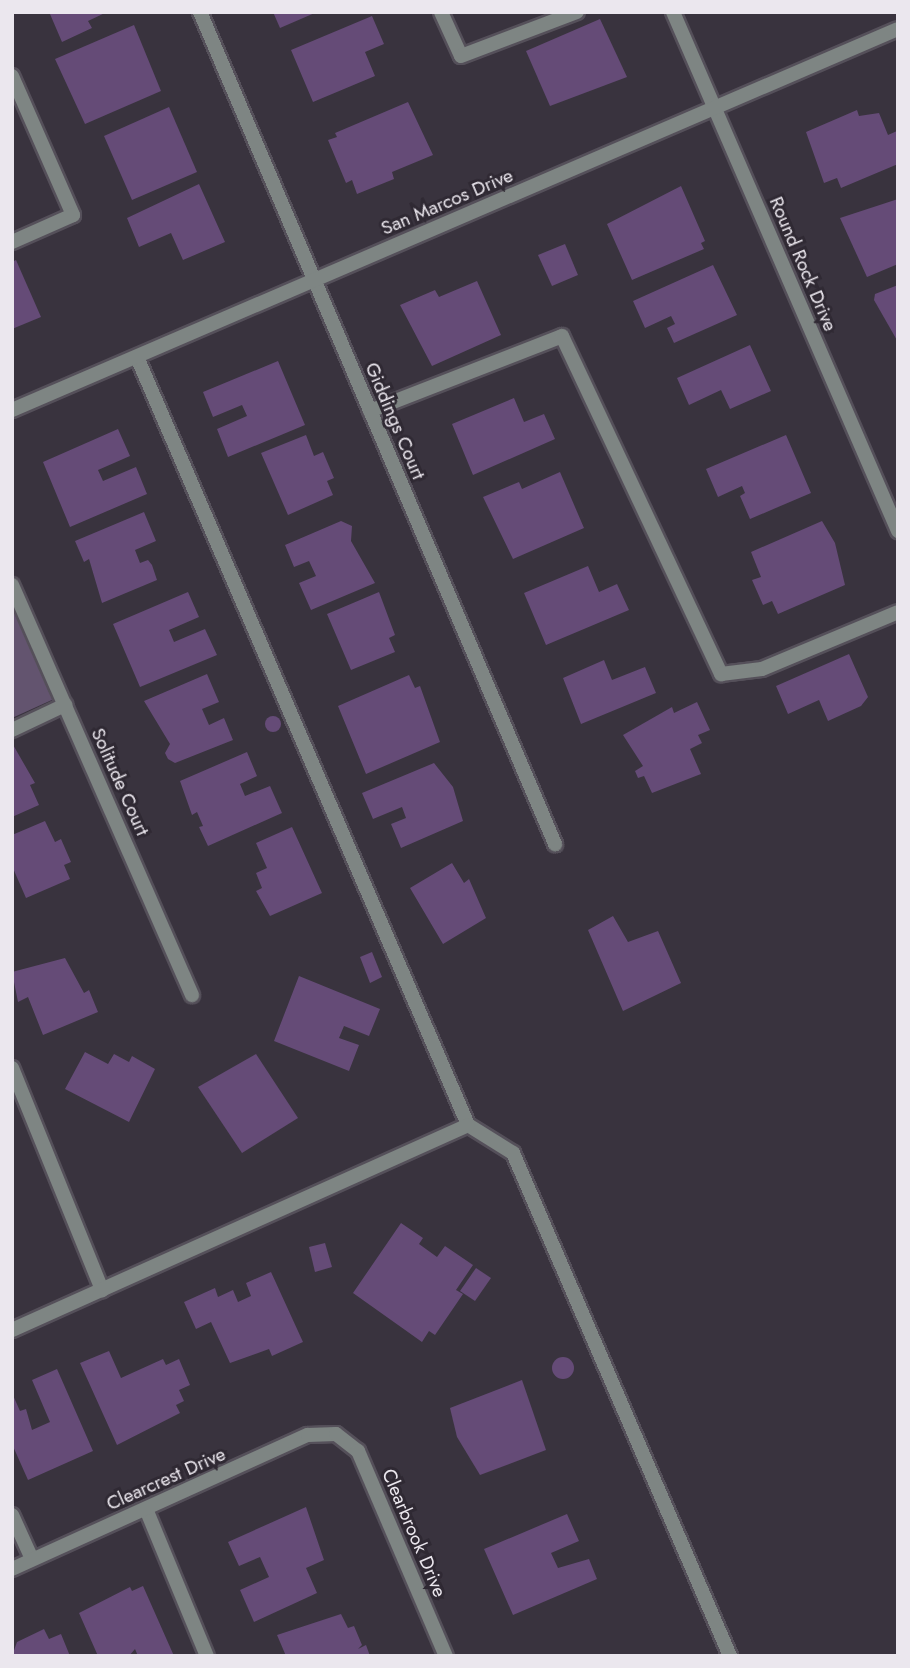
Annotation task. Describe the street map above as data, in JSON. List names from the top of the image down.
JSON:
{
  "streets": {
    "street": [
      "San Marcos Drive",
      "Round Rock Drive",
      "Giddings Court",
      "Solitude Court",
      "Clearcrest Drive",
      "Clearbrook Drive"
    ]
  },
  "crossings": [
    ["San Marcos Drive", "Round Rock Drive"],
    ["San Marcos Drive", "Giddings Court"],
    ["Clearcrest Drive", "Clearbrook Drive"]
  ]
}
